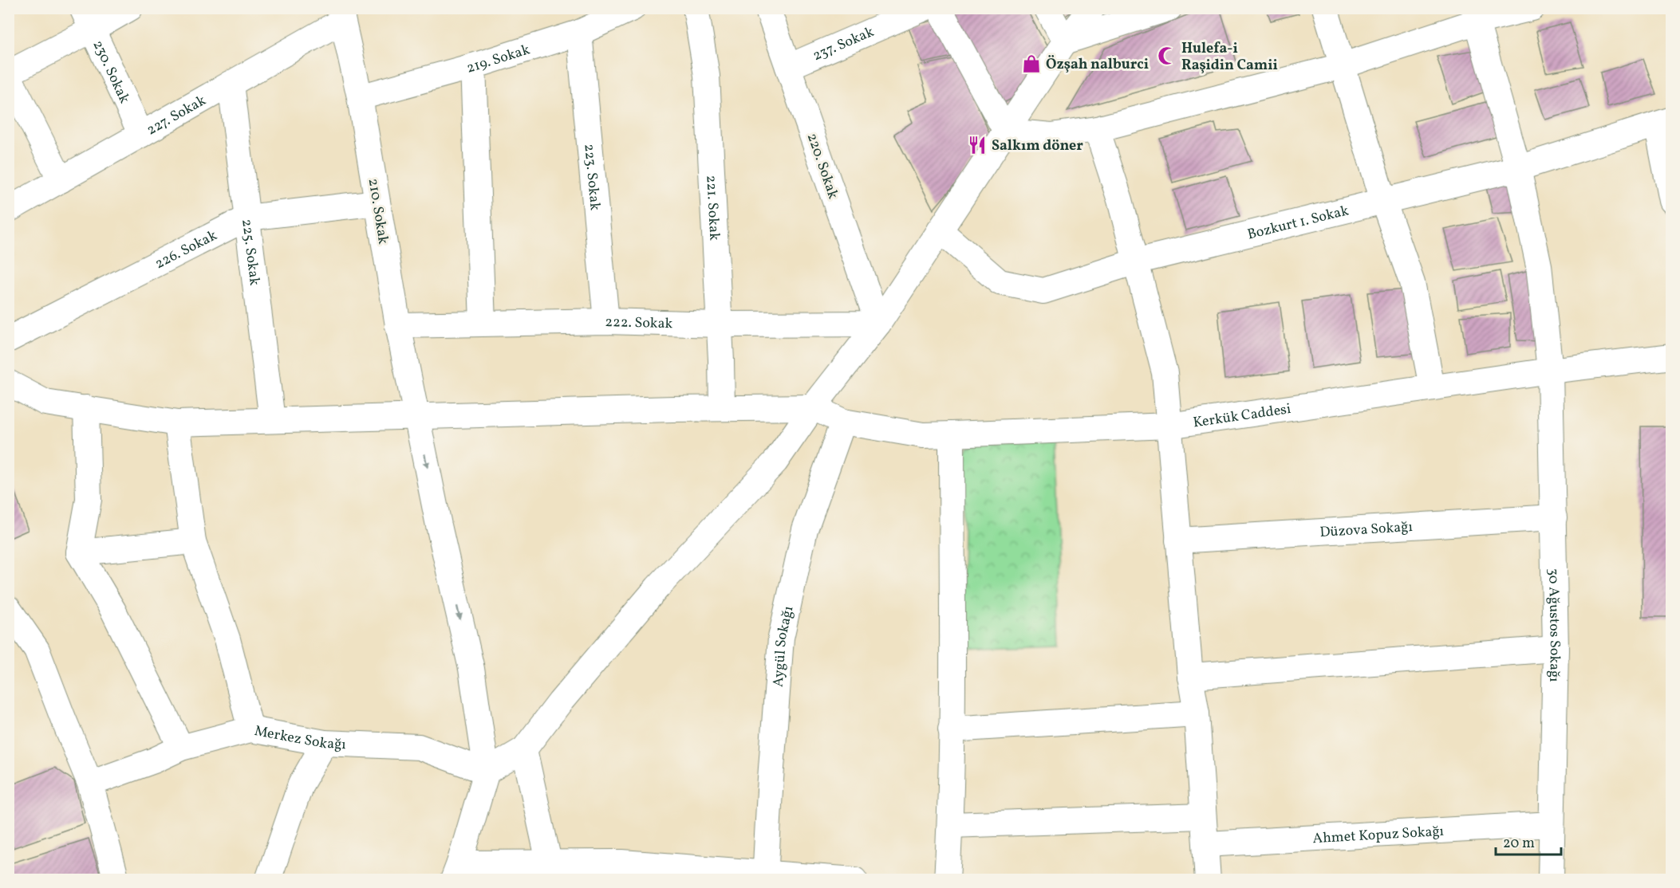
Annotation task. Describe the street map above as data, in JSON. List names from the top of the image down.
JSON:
{
  "streets": {
    "street": [
      "237. Sokak",
      "219. Sokak",
      "230. Sokak",
      "227. Sokak",
      "220. Sokak",
      "223. Sokak",
      "221. Sokak",
      "210. Sokak",
      "Bozkurt 1. Sokak",
      "226. Sokak",
      "225. Sokak",
      "222. Sokak",
      "Kerkük Caddesi",
      "Düzova Sokağı",
      "30 Ağustos Sokağı",
      "Aygül Sokağı",
      "Merkez Sokağı",
      "Ahmet Kopuz Sokağı"
    ]
  },
  "crossings": [
    ["237. Sokak", "220. Sokak"],
    ["219. Sokak", "223. Sokak"],
    ["219. Sokak", "210. Sokak"],
    ["230. Sokak", "227. Sokak"],
    ["227. Sokak", "210. Sokak"],
    ["227. Sokak", "225. Sokak"],
    ["220. Sokak", "222. Sokak"],
    ["223. Sokak", "222. Sokak"],
    ["221. Sokak", "222. Sokak"],
    ["210. Sokak", "226. Sokak"],
    ["210. Sokak", "222. Sokak"],
    ["210. Sokak", "Merkez Sokağı"],
    ["Bozkurt 1. Sokak", "30 Ağustos Sokağı"],
    ["226. Sokak", "225. Sokak"],
    ["Kerkük Caddesi", "30 Ağustos Sokağı"],
    ["Kerkük Caddesi", "Aygül Sokağı"],
    ["Düzova Sokağı", "30 Ağustos Sokağı"],
    ["30 Ağustos Sokağı", "Ahmet Kopuz Sokağı"]
  ],
  "one_way": ["210. Sokak"],
  "places": {
    "mosque": ["Hulefa-i Raşidin Camii"],
    "shop": ["Özşah nalburci"],
    "restaurant": ["Salkım döner"]
  },
  "scale_bar": "20 m"
}
